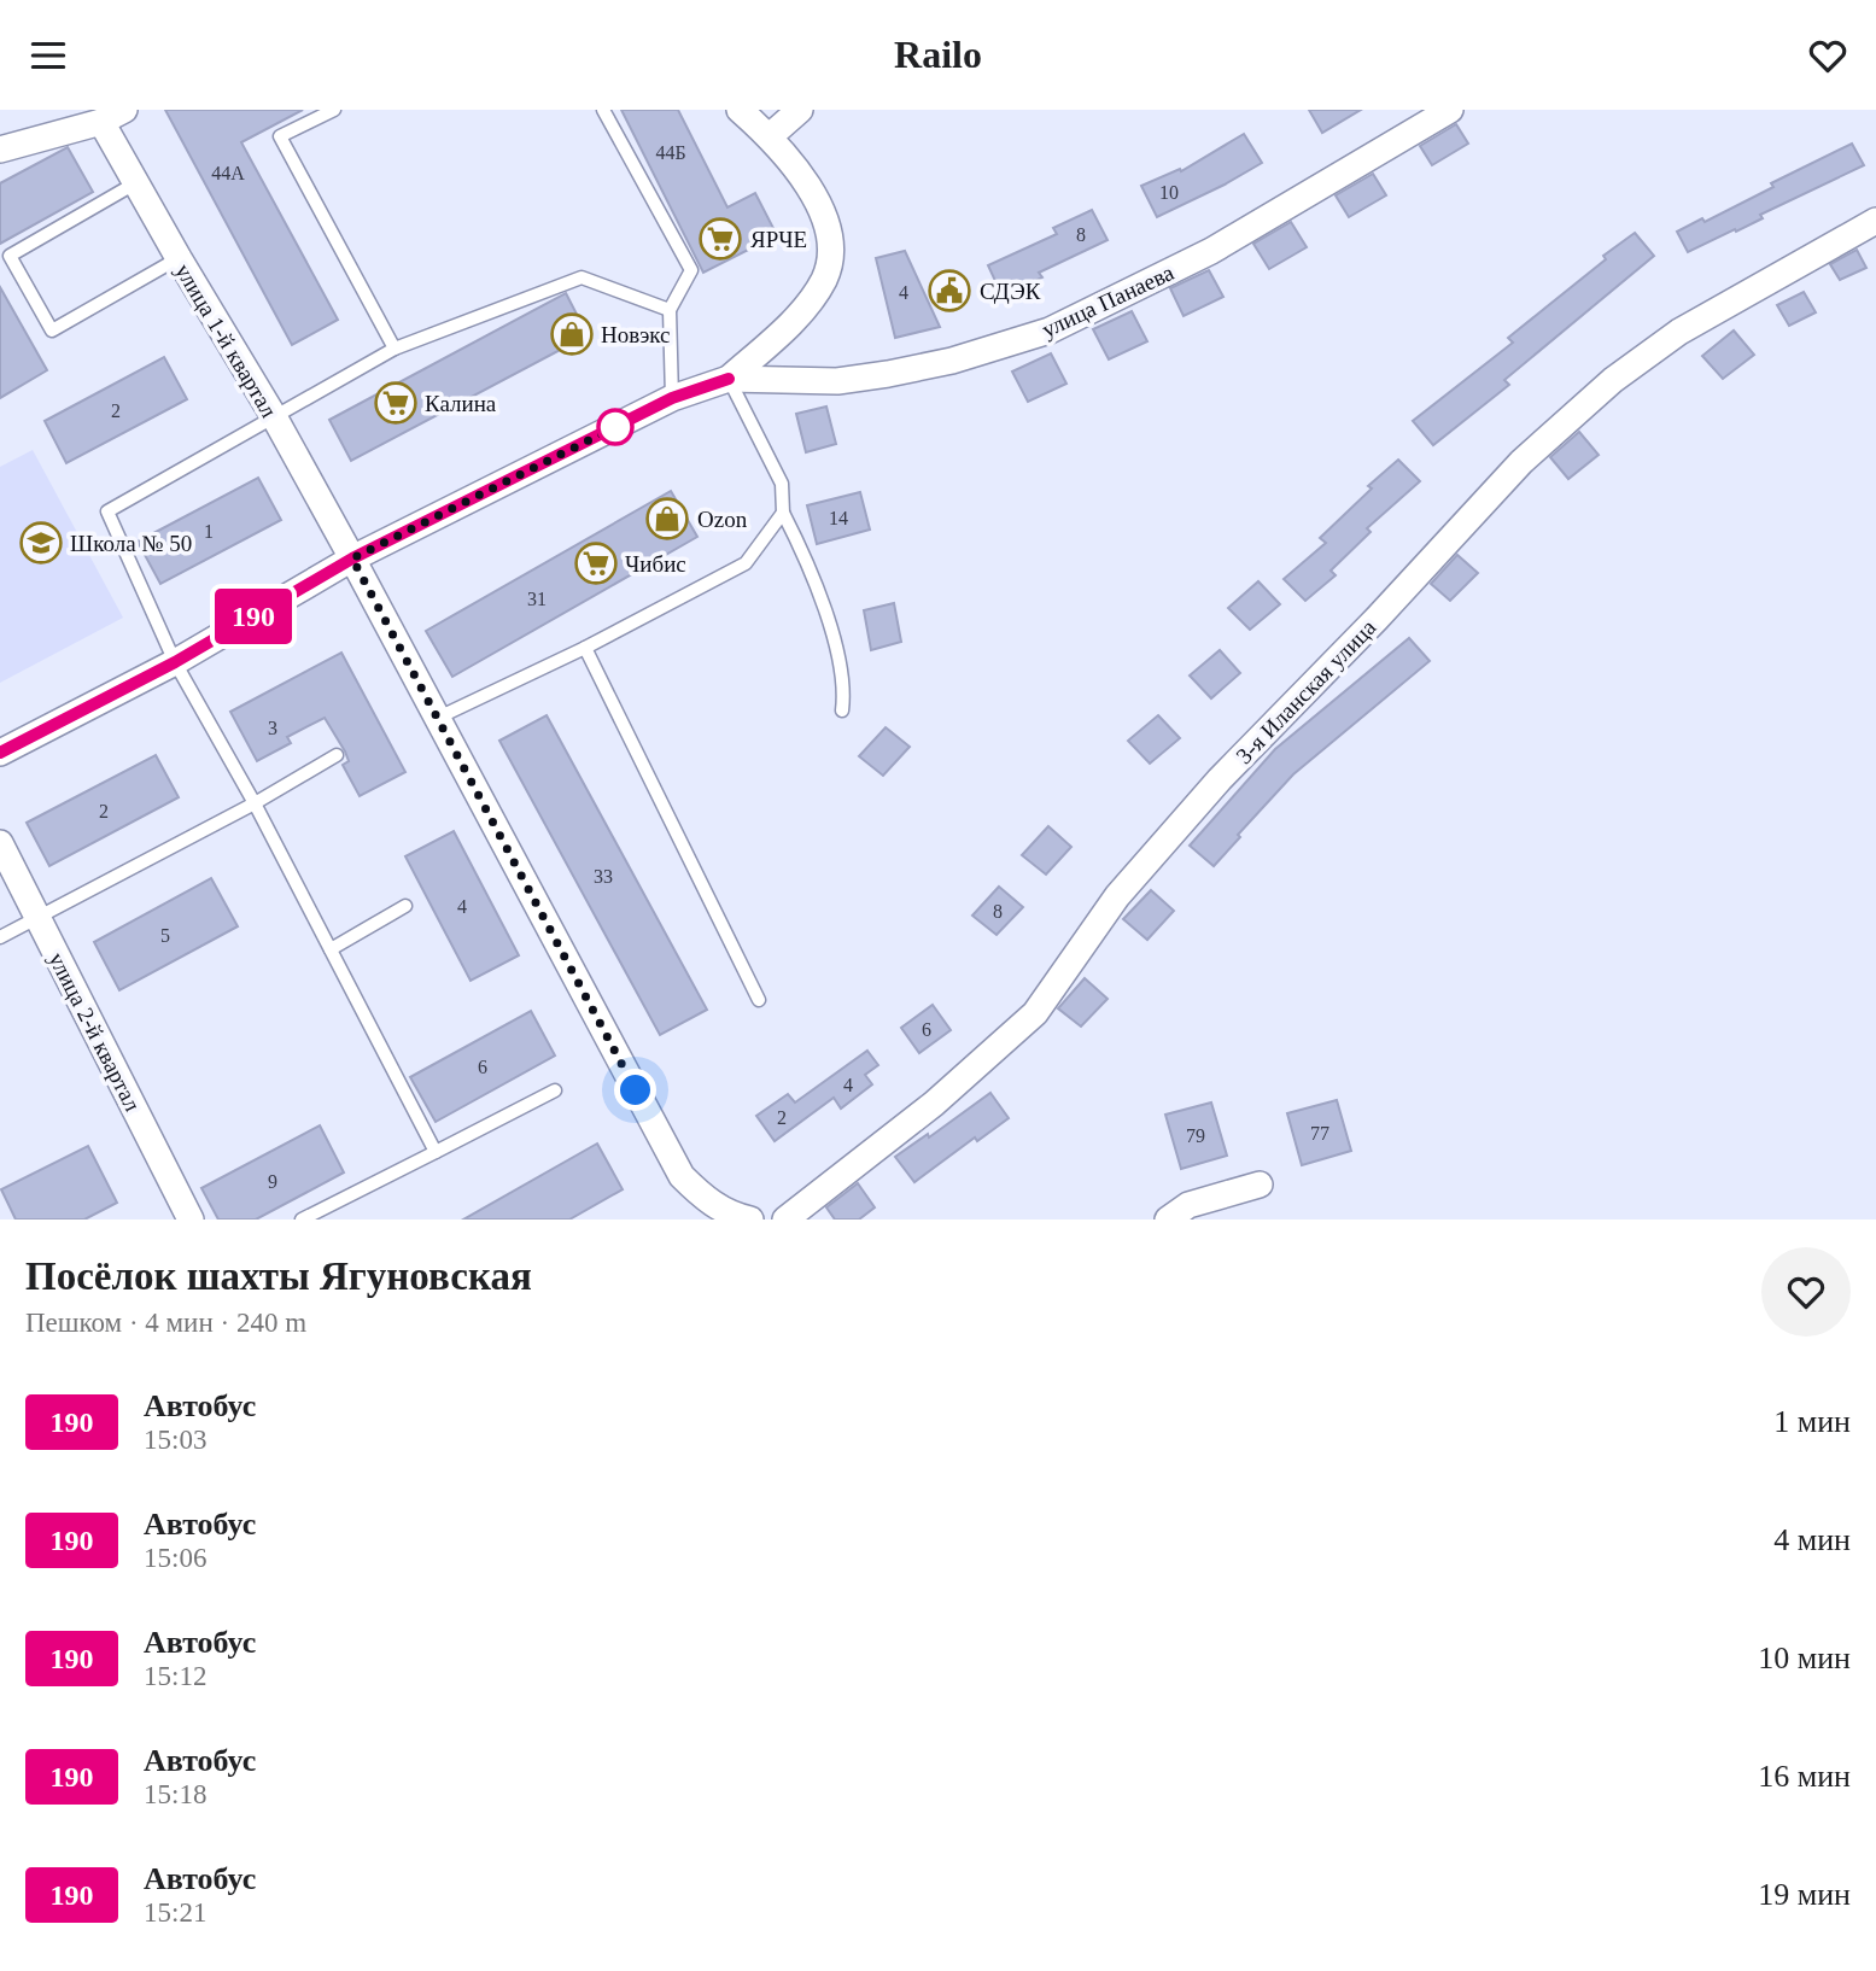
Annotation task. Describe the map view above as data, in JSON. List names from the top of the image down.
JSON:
{
  "streets": {
    "street": [
      "улица Панаева",
      "улица 1-й квартал",
      "3-я Иланская улица",
      "улица 2-й квартал"
    ]
  },
  "places": {
    "supermarket": ["ЯРЧЕ", "Калина", "Чибис"],
    "public building": ["СДЭК"],
    "shop": ["Новэкс", "Ozon"],
    "school or university": ["Школа № 50"]
  },
  "lines": ["bus line 190"],
  "house_numbers": [
    "44Б",
    "44А",
    "10",
    "8",
    "4",
    "2",
    "14",
    "1",
    "31",
    "3",
    "2",
    "33",
    "4",
    "8",
    "5",
    "6",
    "6",
    "4",
    "2",
    "77",
    "79",
    "9"
  ],
  "page": {
    "header": "Railo",
    "on_map": "190",
    "heading": ["Посёлок шахты Ягуновская", "Пешком · 4 мин · 240 m"],
    "list": [
      {
        "mark": "190",
        "name": "Автобус",
        "note": "15:03",
        "value": "1 мин"
      },
      {
        "mark": "190",
        "name": "Автобус",
        "note": "15:06",
        "value": "4 мин"
      },
      {
        "mark": "190",
        "name": "Автобус",
        "note": "15:12",
        "value": "10 мин"
      },
      {
        "mark": "190",
        "name": "Автобус",
        "note": "15:18",
        "value": "16 мин"
      },
      {
        "mark": "190",
        "name": "Автобус",
        "note": "15:21",
        "value": "19 мин"
      }
    ]
  }
}
